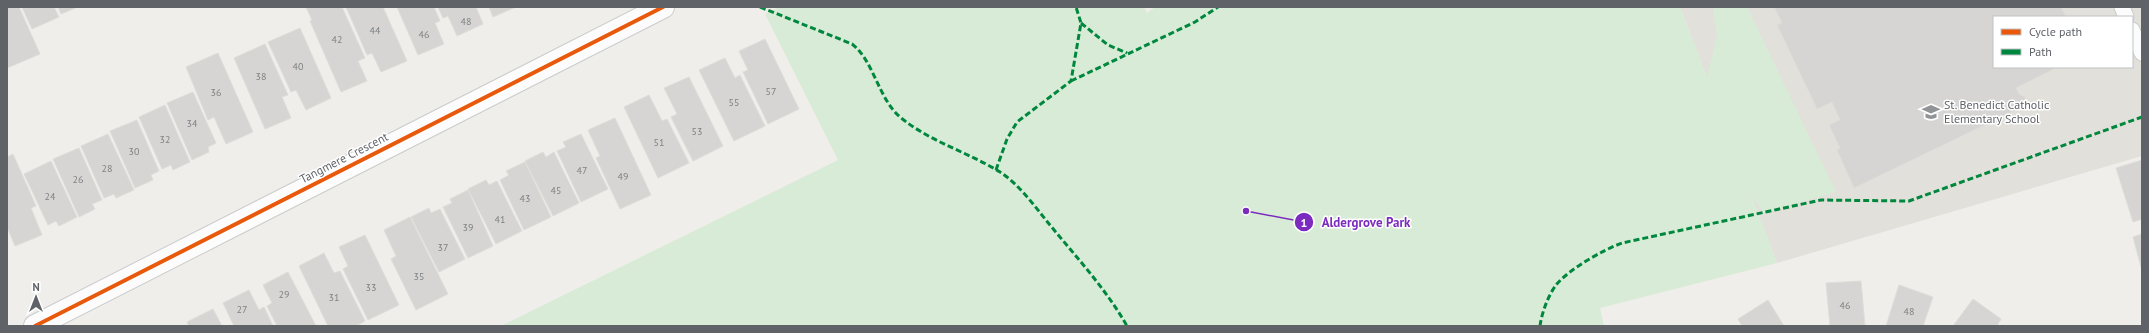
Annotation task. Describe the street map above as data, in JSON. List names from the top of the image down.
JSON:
{
  "streets": {
    "street": ["Tangmere Crescent"]
  },
  "places": {
    "school or university": ["St. Benedict Catholic Elementary School"],
    "other": ["Aldergrove Park"]
  },
  "house_numbers": [
    "48",
    "44",
    "46",
    "42",
    "40",
    "38",
    "57",
    "36",
    "55",
    "34",
    "53",
    "32",
    "51",
    "30",
    "28",
    "47",
    "49",
    "26",
    "45",
    "24",
    "43",
    "41",
    "39",
    "37",
    "35",
    "33",
    "29",
    "31",
    "46",
    "27",
    "48"
  ],
  "legend": ["Cycle path", "Path"],
  "north": "top"
}
